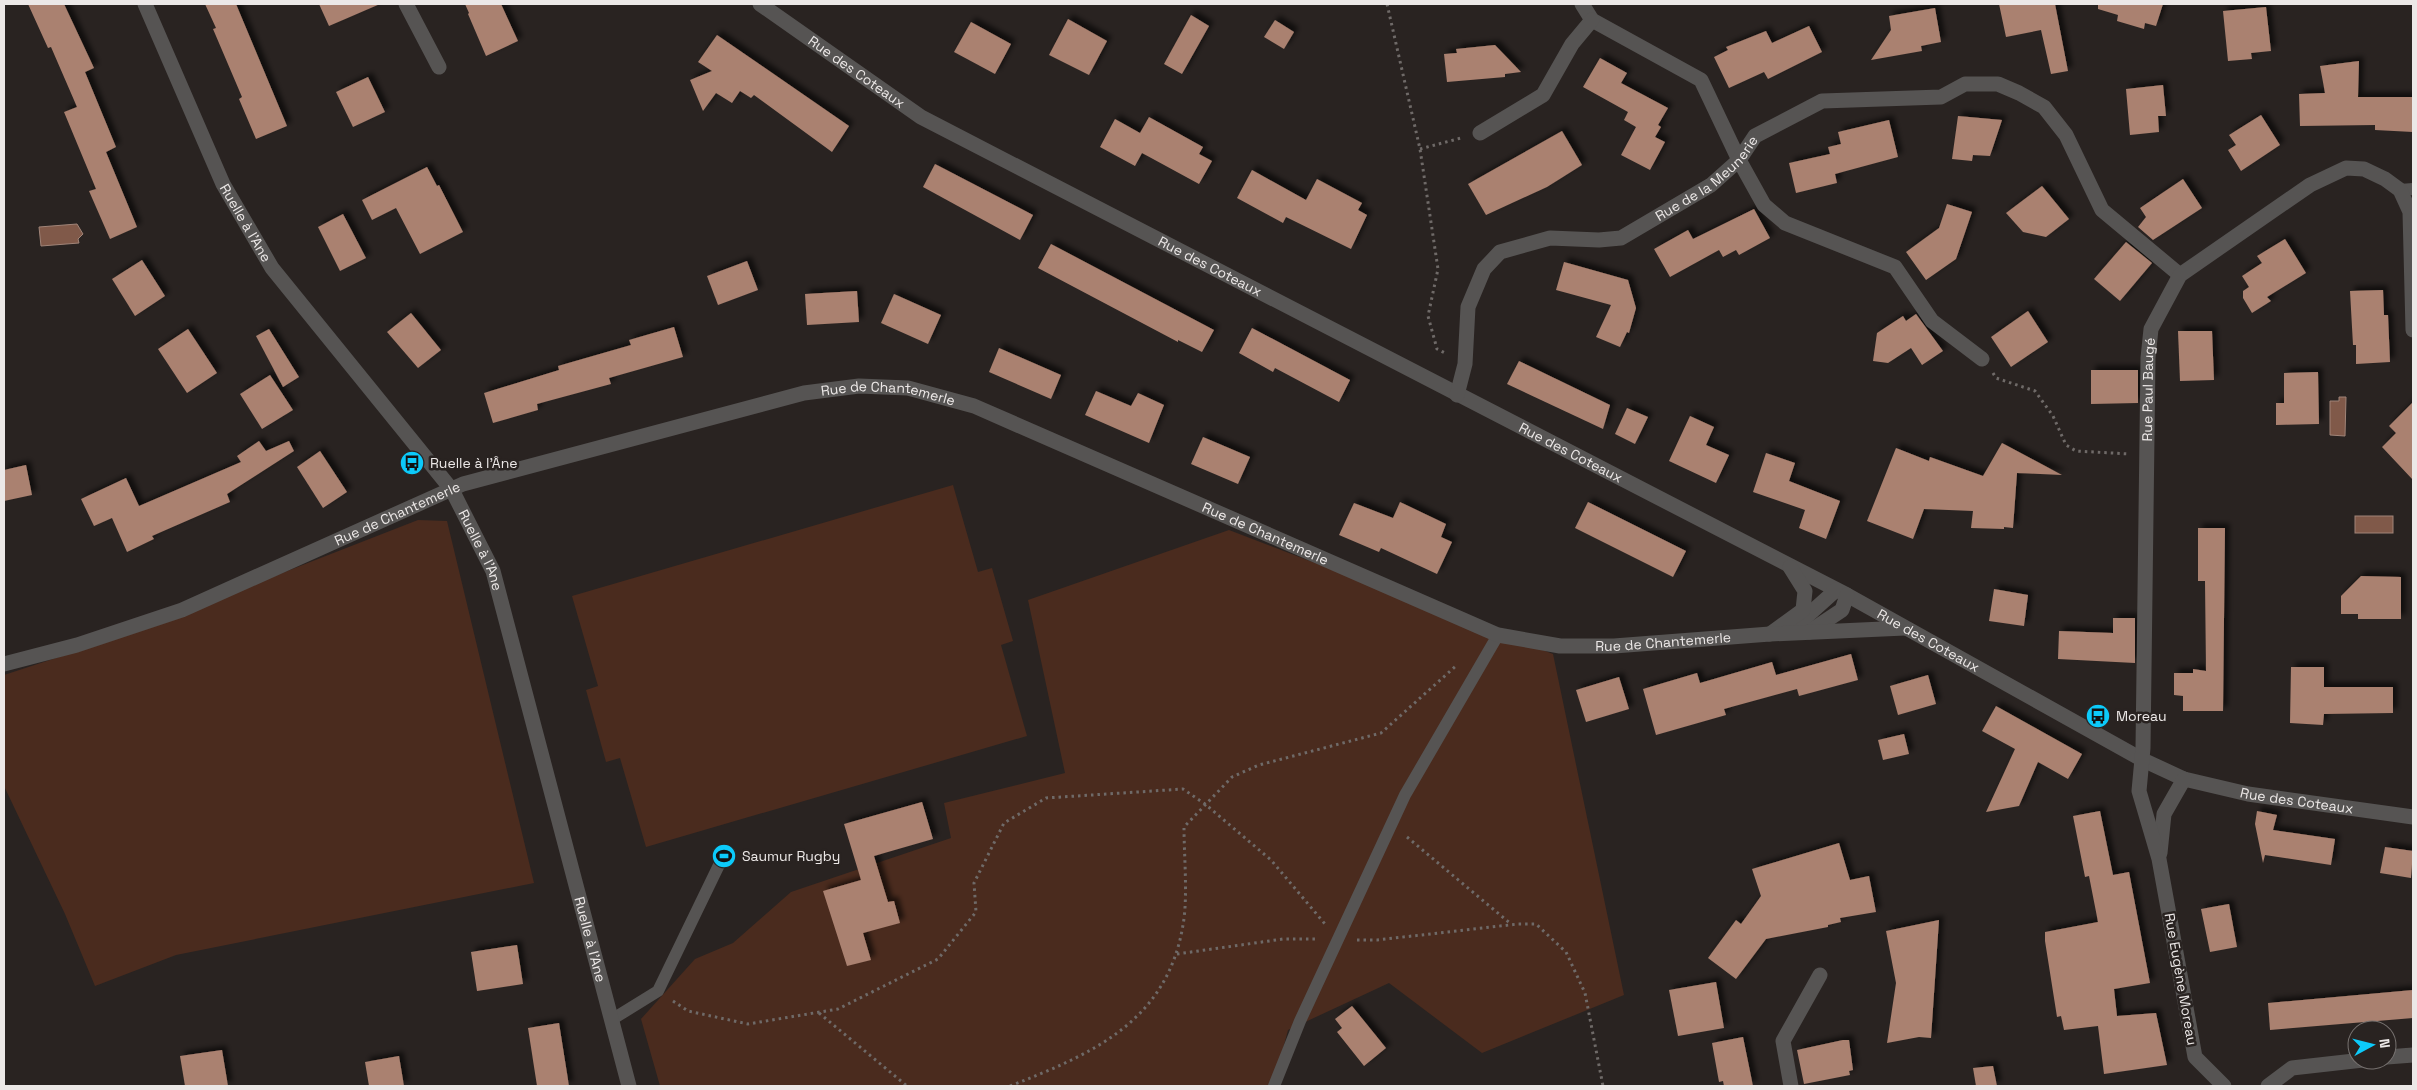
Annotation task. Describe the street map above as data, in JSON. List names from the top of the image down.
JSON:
{
  "streets": {
    "street": [
      "Rue des Coteaux",
      "Rue de la Meunerie",
      "Ruelle à l'Ane",
      "Rue Paul Baugé",
      "Rue de Chantemerle",
      "Rue Eugène Moreau"
    ]
  },
  "crossings": [
    ["Rue des Coteaux", "Rue de la Meunerie"],
    ["Rue des Coteaux", "Rue Paul Baugé"],
    ["Rue des Coteaux", "Rue de Chantemerle"],
    ["Rue des Coteaux", "Rue Eugène Moreau"],
    ["Rue de la Meunerie", "Rue Paul Baugé"],
    ["Ruelle à l'Ane", "Rue de Chantemerle"],
    ["Rue Paul Baugé", "Rue Eugène Moreau"]
  ],
  "places": {
    "bus stop": ["Ruelle à l'Âne", "Moreau"],
    "sports": ["Saumur Rugby"]
  },
  "north": "right"
}
